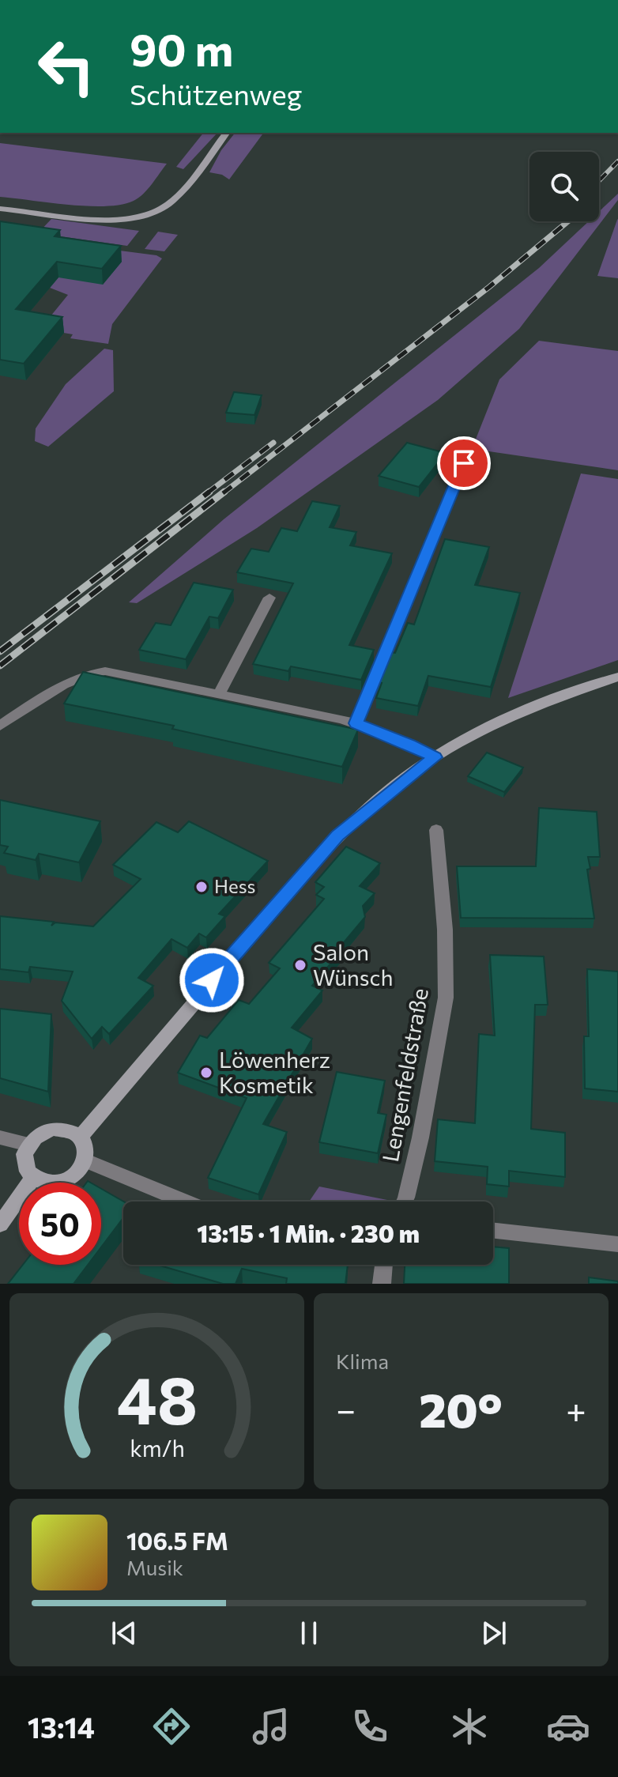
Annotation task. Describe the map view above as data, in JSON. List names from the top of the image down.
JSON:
{
  "streets": {
    "street": ["Lengenfeldstraße"]
  },
  "places": ["Hess", "Salon Wünsch", "Löwenherz Kosmetik"],
  "page": {
    "turn": ["90 m", "Schützenweg"],
    "limit": "50",
    "trip": "13:15 · 1 Min. · 230 m",
    "tile": "Klima",
    "heat": ["−", "20°", "+"],
    "song": ["106.5 FM", "Musik"],
    "tabs": "13:14",
    "gauge": ["48", "km/h"]
  }
}
